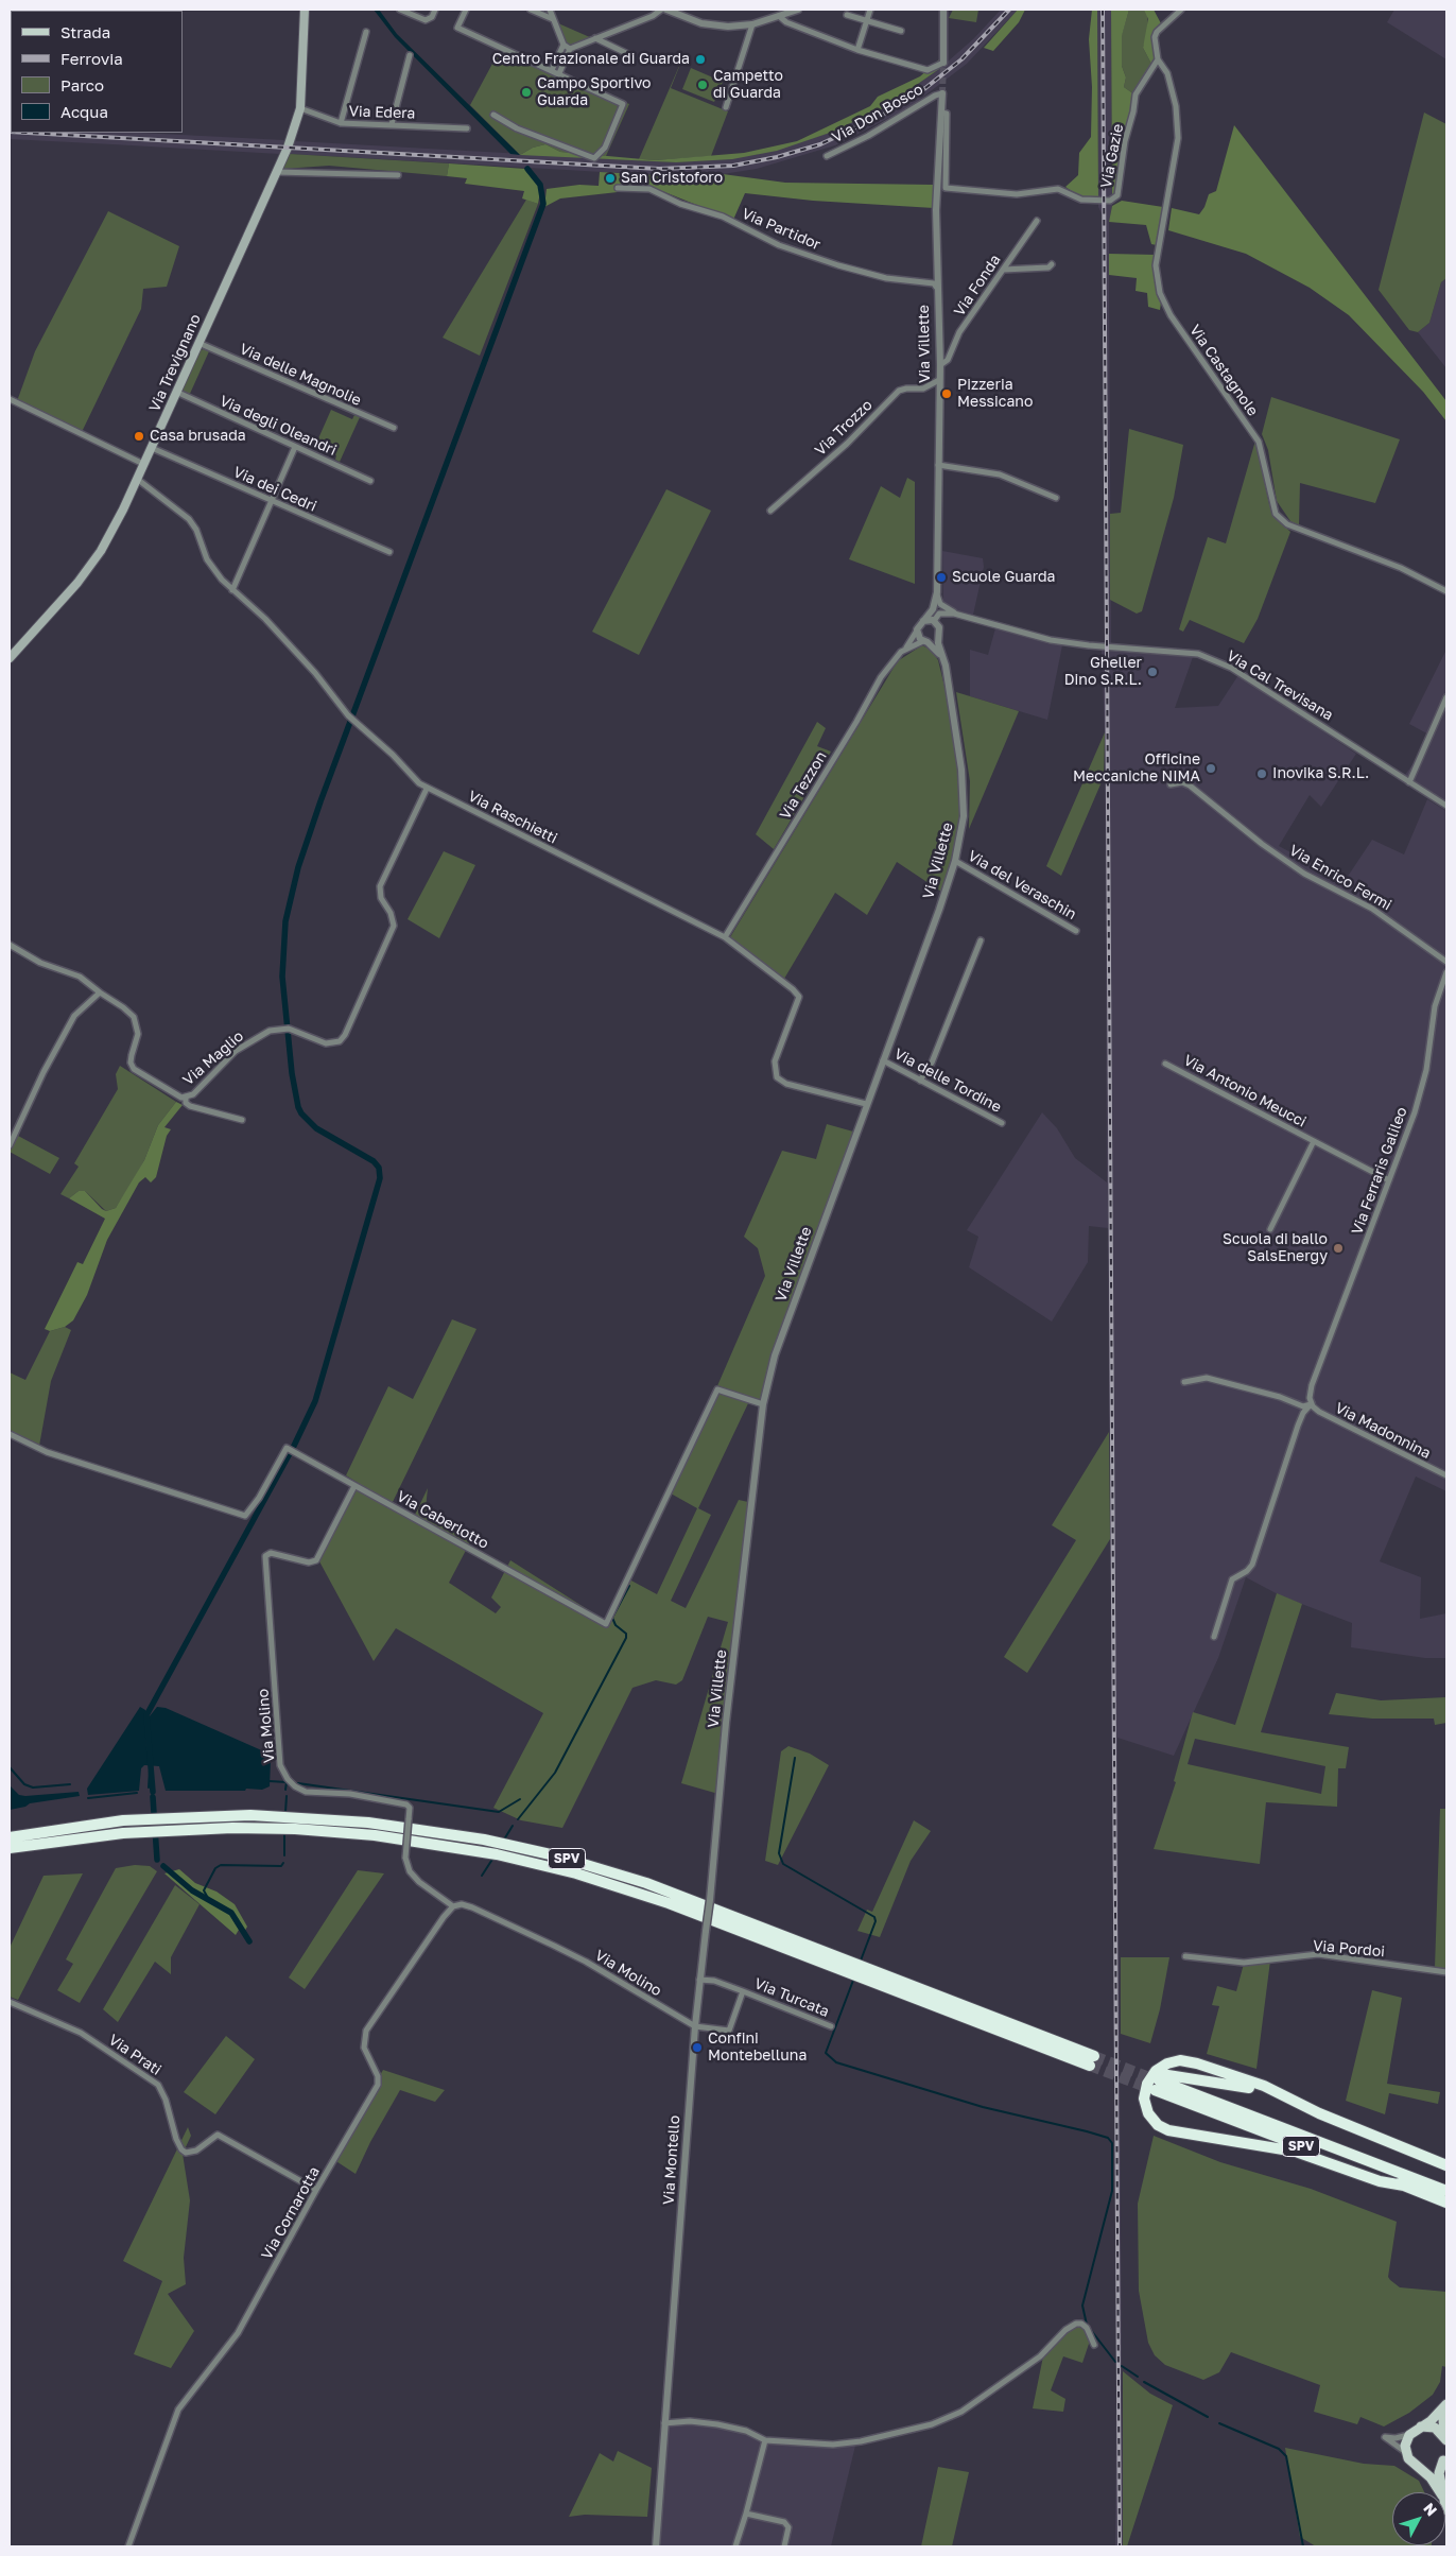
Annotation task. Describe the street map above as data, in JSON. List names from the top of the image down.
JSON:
{
  "streets": {
    "highway": ["SPV"],
    "main road": ["Via Trevignano"],
    "street": [
      "Via Edera",
      "Via Don Bosco",
      "Via Gazie",
      "Via Partidor",
      "Via Fonda",
      "Via Villette",
      "Via Castagnole",
      "Via delle Magnolie",
      "Via degli Oleandri",
      "Via Trozzo",
      "Via dei Cedri",
      "Via Cal Trevisana",
      "Via Tezzon",
      "Via Raschietti",
      "Via Enrico Fermi",
      "Via del Veraschin",
      "Via Maglio",
      "Via delle Tordine",
      "Via Antonio Meucci",
      "Via Ferraris Galileo",
      "Via Madonnina",
      "Via Caberlotto",
      "Via Molino",
      "Via Pordoi",
      "Via Turcata",
      "Via Prati",
      "Via Montello",
      "Via Cornarotta"
    ]
  },
  "crossings": [
    ["Via Edera", "Via Trevignano"],
    ["Via Don Bosco", "Via Villette"],
    ["Via Gazie", "Via Villette"],
    ["Via Gazie", "Via Castagnole"],
    ["Via Partidor", "Via Villette"],
    ["Via Fonda", "Via Villette"],
    ["Via Villette", "Via Trozzo"],
    ["Via Villette", "Via Cal Trevisana"],
    ["Via Villette", "Via Tezzon"],
    ["Via Villette", "Via Raschietti"],
    ["Via Villette", "Via del Veraschin"],
    ["Via Villette", "Via delle Tordine"],
    ["Via Villette", "Via Caberlotto"],
    ["Via Villette", "Via Montello"],
    ["Via Trevignano", "Via delle Magnolie"],
    ["Via Trevignano", "Via degli Oleandri"],
    ["Via Trevignano", "Via dei Cedri"],
    ["Via Trevignano", "Via Raschietti"],
    ["Via Tezzon", "Via Raschietti"],
    ["Via Raschietti", "Via Maglio"],
    ["Via Antonio Meucci", "Via Ferraris Galileo"],
    ["Via Ferraris Galileo", "Via Madonnina"],
    ["Via Caberlotto", "Via Molino"],
    ["Via Molino", "Via Turcata"],
    ["Via Molino", "Via Montello"],
    ["Via Molino", "Via Cornarotta"],
    ["Via Turcata", "Via Montello"],
    ["Via Prati", "Via Cornarotta"]
  ],
  "places": [
    "Centro Frazionale di Guarda",
    "Campetto di Guarda",
    "Campo Sportivo Guarda",
    "San Cristoforo",
    "Pizzeria Messicano",
    "Casa brusada",
    "Scuole Guarda",
    "Gheller Dino S.R.L.",
    "Officine Meccaniche NIMA",
    "Inovika S.R.L.",
    "Scuola di ballo SalsEnergy",
    "Confini Montebelluna"
  ],
  "legend": [
    "Strada",
    "Ferrovia",
    "Parco",
    "Acqua"
  ],
  "north": "top right"
}
